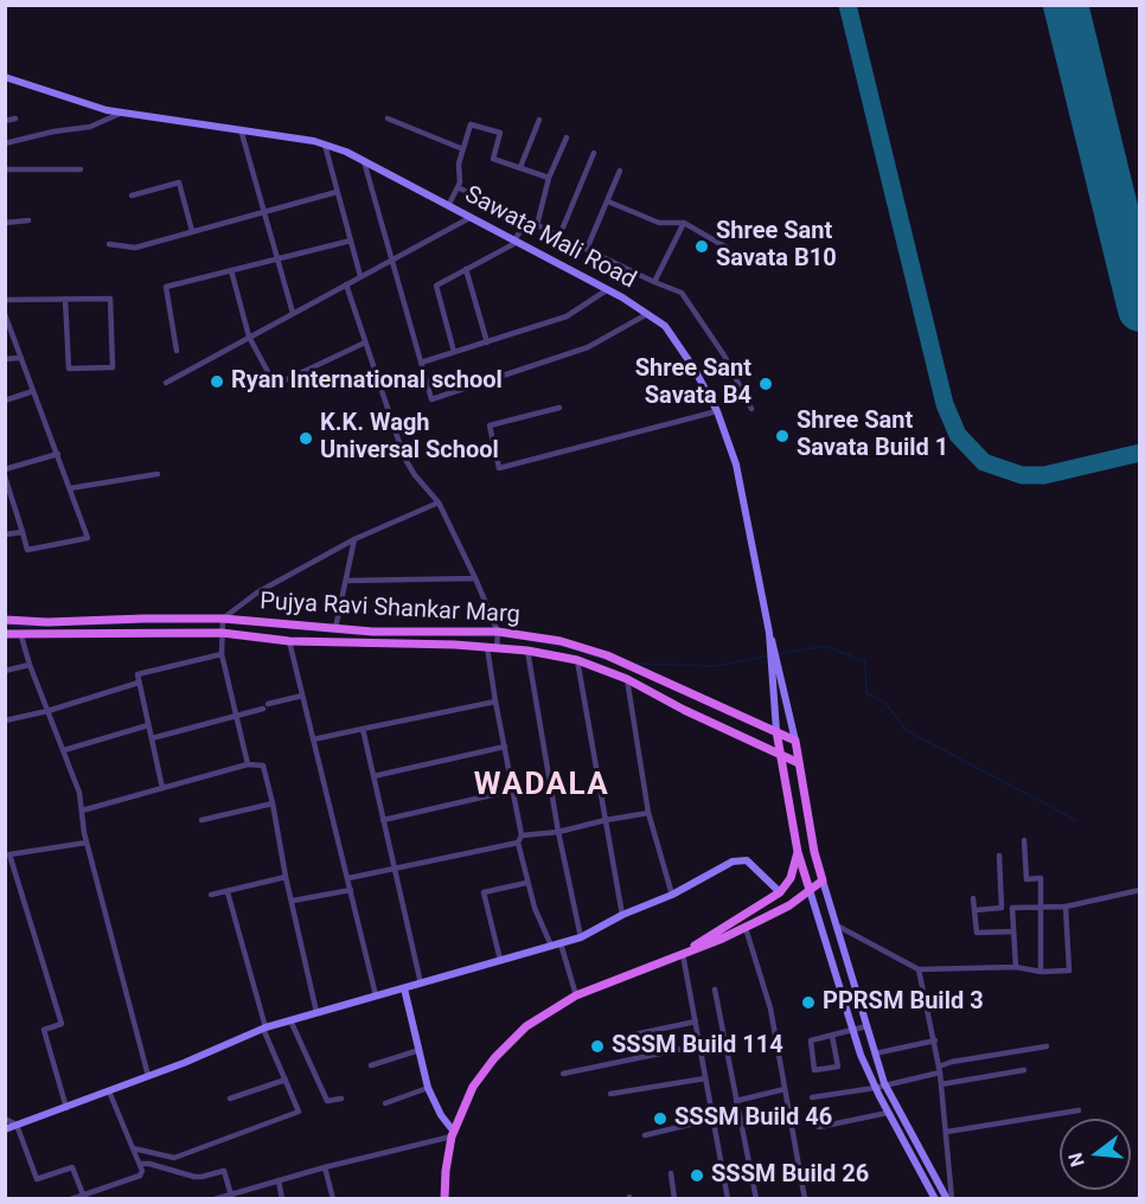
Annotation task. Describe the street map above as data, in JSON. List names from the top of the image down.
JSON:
{
  "streets": {
    "main road": ["Pujya Ravi Shankar Marg"],
    "street": ["Sawata Mali Road"]
  },
  "crossings": [
    ["Sawata Mali Road", "Pujya Ravi Shankar Marg"]
  ],
  "districts": ["WADALA"],
  "places": [
    "Shree Sant Savata B10",
    "Ryan International school",
    "Shree Sant Savata B4",
    "Shree Sant Savata Build 1",
    "K.K. Wagh Universal School",
    "PPRSM Build 3",
    "SSSM Build 114",
    "SSSM Build 46",
    "SSSM Build 26"
  ],
  "north": "left"
}
